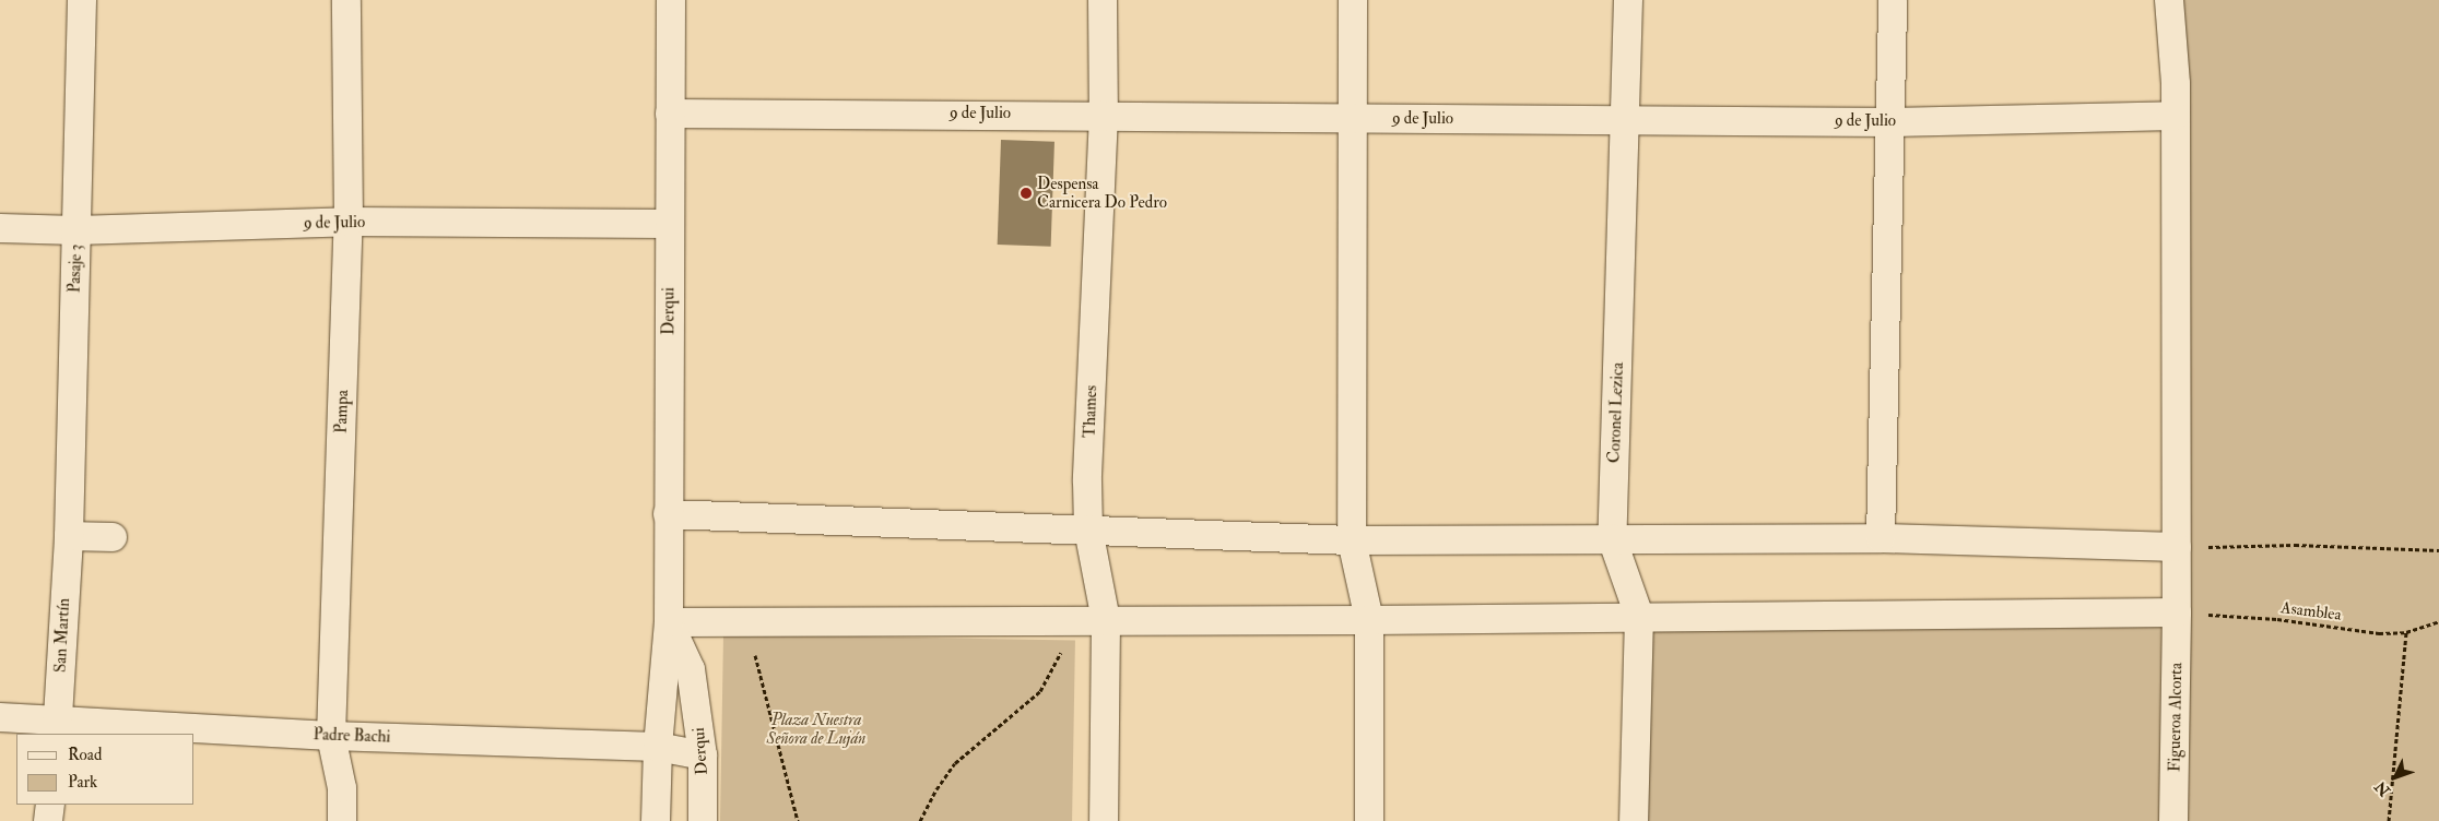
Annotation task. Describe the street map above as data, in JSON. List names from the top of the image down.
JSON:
{
  "streets": {
    "street": [
      "9 de Julio",
      "Pasaje 3",
      "Derqui",
      "Pampa",
      "Thames",
      "Coronel Lezica",
      "San Martín",
      "Figueroa Alcorta",
      "Padre Bachi"
    ],
    "path": ["Asamblea"]
  },
  "crossings": [
    ["9 de Julio", "Pasaje 3"],
    ["9 de Julio", "Derqui"],
    ["9 de Julio", "Pampa"],
    ["9 de Julio", "Thames"],
    ["9 de Julio", "Coronel Lezica"],
    ["9 de Julio", "Figueroa Alcorta"],
    ["Pasaje 3", "San Martín"],
    ["Derqui", "Padre Bachi"],
    ["Pampa", "Padre Bachi"],
    ["Asamblea", "Figueroa Alcorta"],
    ["San Martín", "Padre Bachi"]
  ],
  "parks": ["Plaza Nuestra Señora de Luján"],
  "places": ["Despensa Carnicera Do Pedro"],
  "legend": ["Road", "Park"],
  "north": "bottom left"
}
